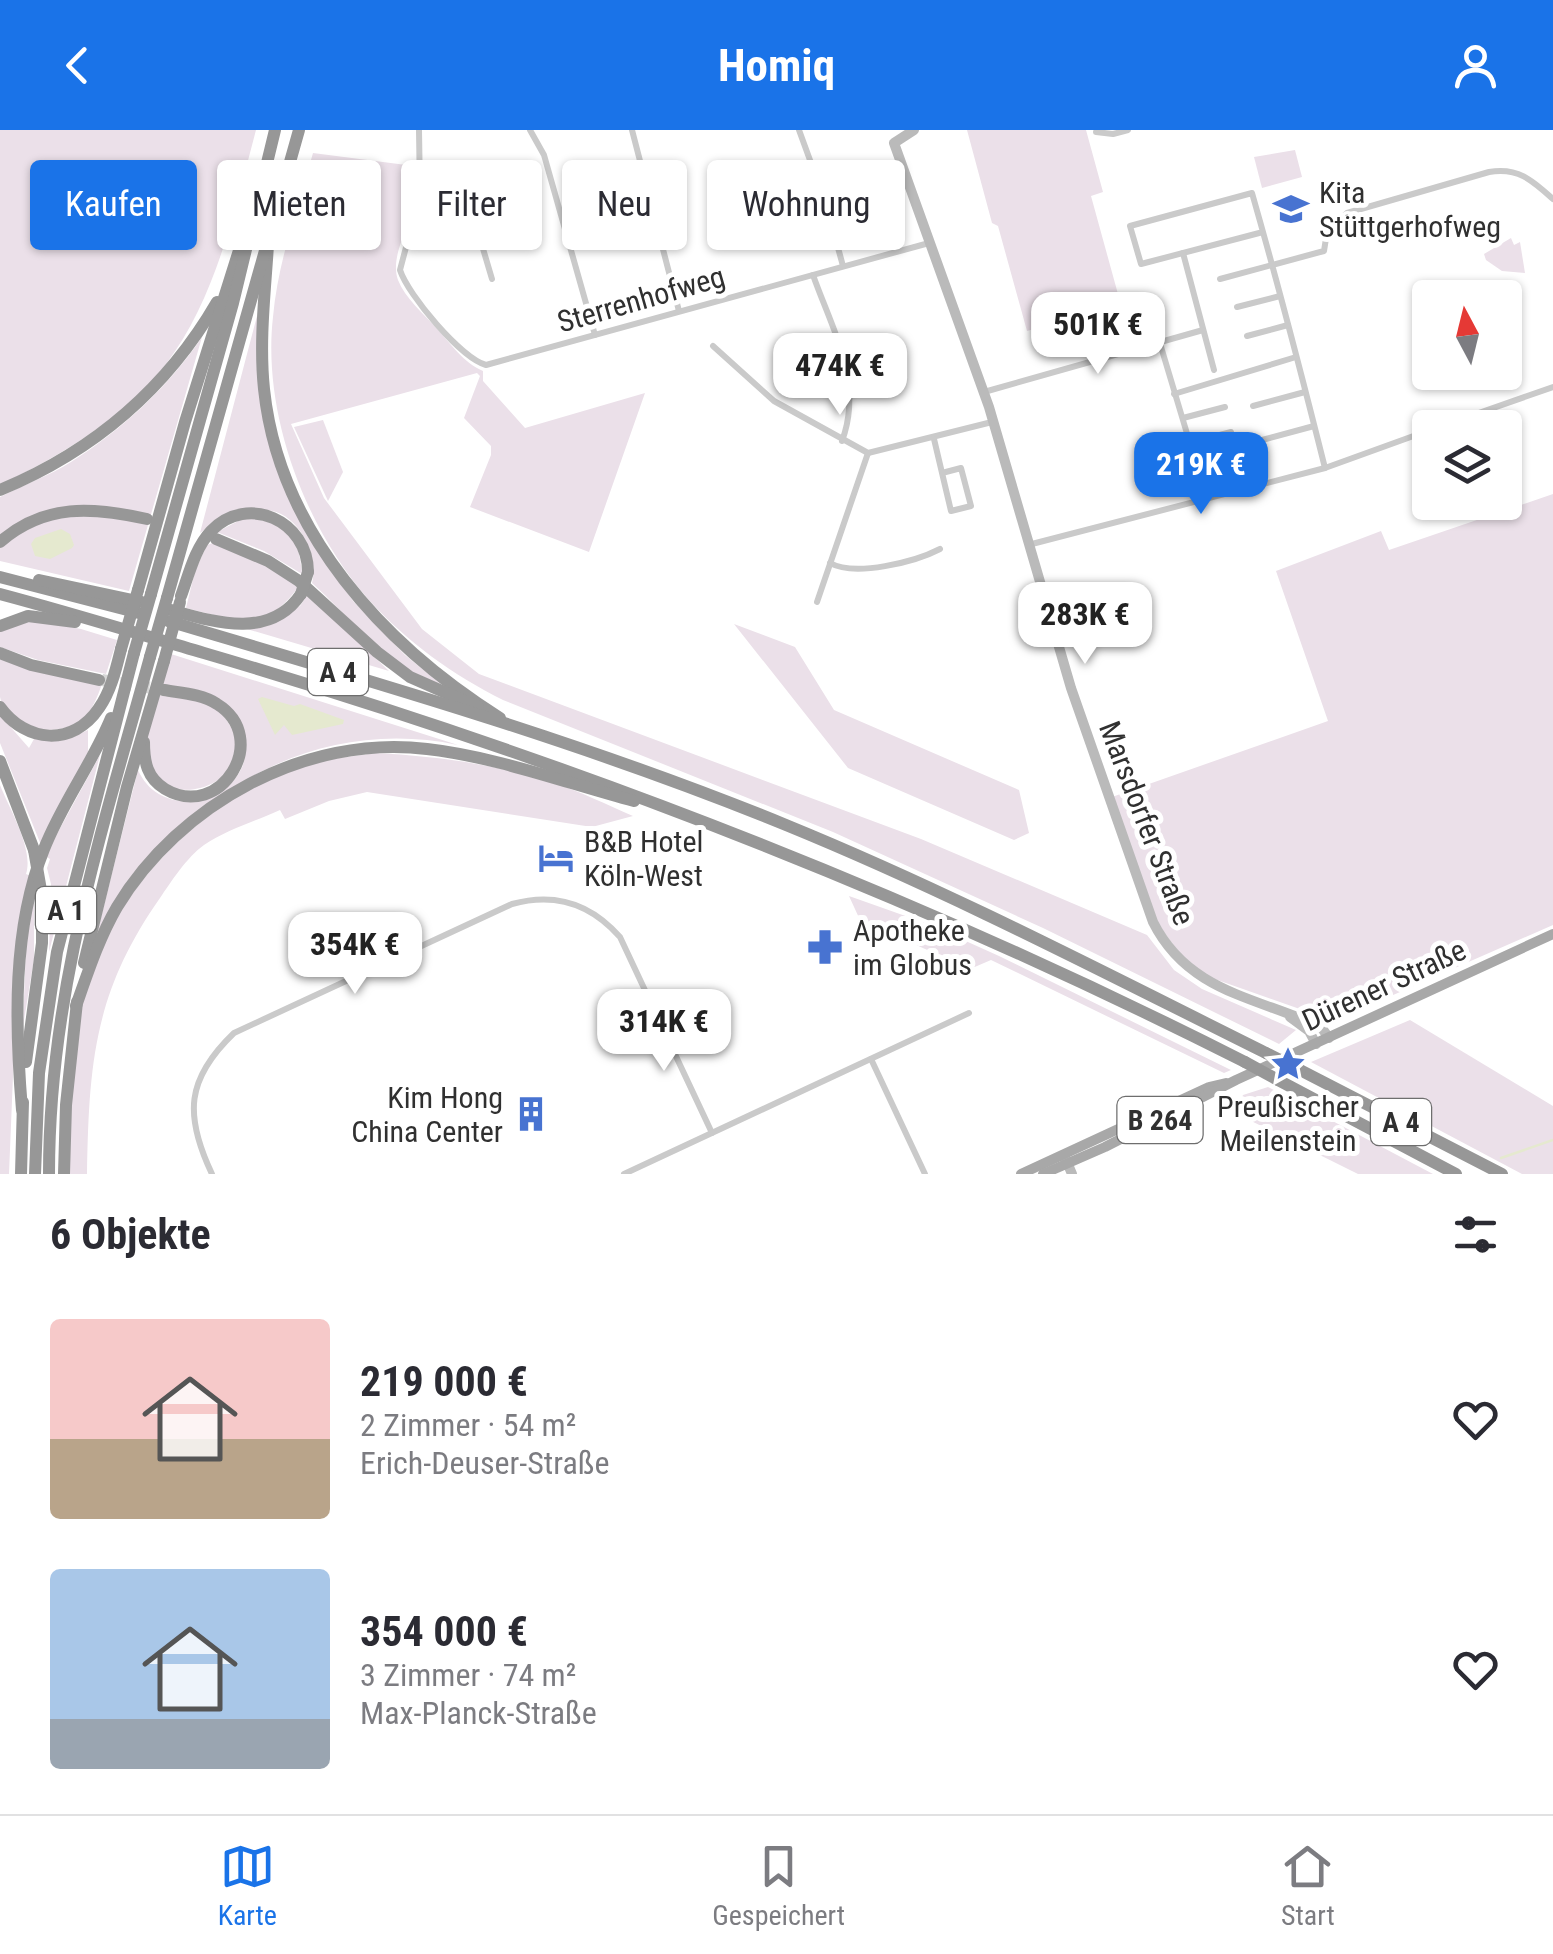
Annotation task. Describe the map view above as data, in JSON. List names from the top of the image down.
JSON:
{
  "streets": {
    "highway": ["A 4", "A 1"],
    "main road": ["Dürener Straße", "B 264"],
    "street": ["Sterrenhofweg", "Marsdorfer Straße"]
  },
  "crossings": [
    ["Sterrenhofweg", "Marsdorfer Straße"],
    ["Marsdorfer Straße", "Dürener Straße"]
  ],
  "places": {
    "school or university": ["Kita Stüttgerhofweg"],
    "hotel": ["B&B Hotel Köln-West"],
    "pharmacy": ["Apotheke im Globus"],
    "place": ["Preußischer Meilenstein"],
    "building": ["Kim Hong China Center"]
  },
  "north": "top",
  "page": {
    "header": "Homiq",
    "chip": [
      "Kaufen",
      "Mieten",
      "Filter",
      "Neu",
      "Wohnung"
    ],
    "price": [
      "501K €",
      "474K €",
      "219K €",
      "283K €",
      "354K €",
      "314K €"
    ],
    "heading": "6 Objekte",
    "list": [
      {
        "name": "219 000 €",
        "note": "2 Zimmer · 54 m² · Erich-Deuser-Straße"
      },
      {
        "name": "354 000 €",
        "note": "3 Zimmer · 74 m² · Max-Planck-Straße"
      }
    ],
    "tabs": ["Karte", "Gespeichert", "Start"]
  }
}
